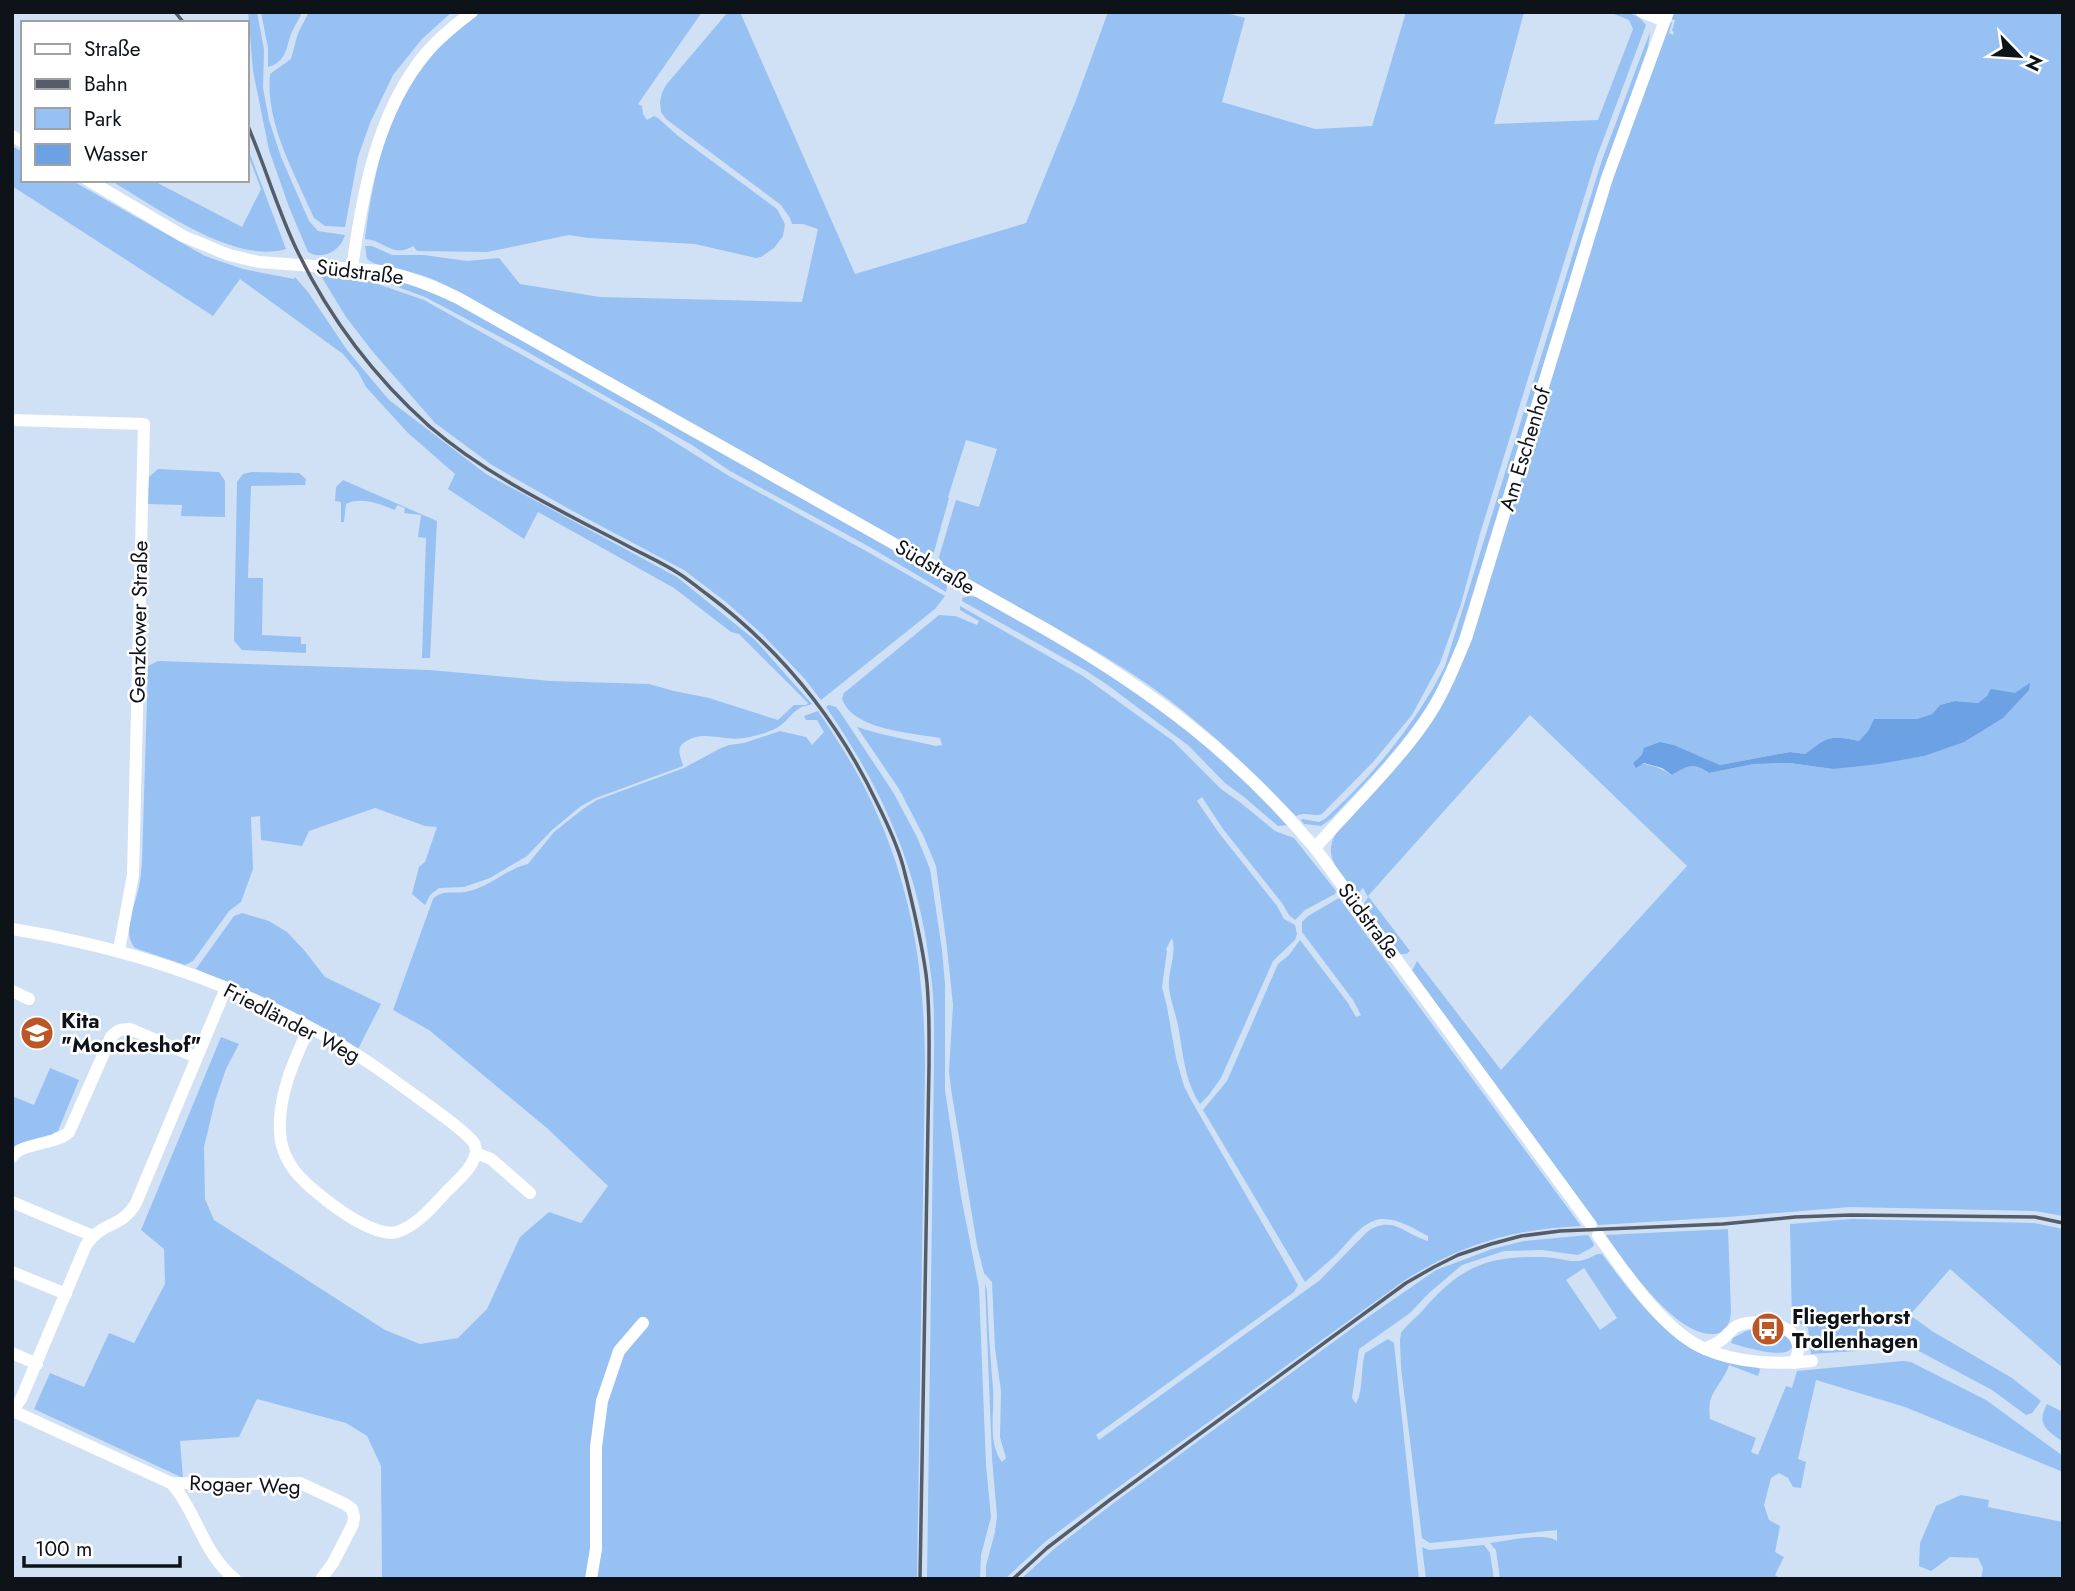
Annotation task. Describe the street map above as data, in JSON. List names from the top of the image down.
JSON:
{
  "streets": {
    "street": [
      "Südstraße",
      "Am Eschenhof",
      "Genzkower Straße",
      "Friedländer Weg",
      "Rogaer Weg"
    ]
  },
  "crossings": [
    ["Südstraße", "Am Eschenhof"],
    ["Genzkower Straße", "Friedländer Weg"]
  ],
  "places": {
    "school or university": ["Kita \"Monckeshof\""],
    "bus stop": ["Fliegerhorst Trollenhagen"]
  },
  "legend": [
    "Straße",
    "Bahn",
    "Park",
    "Wasser"
  ],
  "scale_bar": "100 m",
  "north": "bottom right"
}
